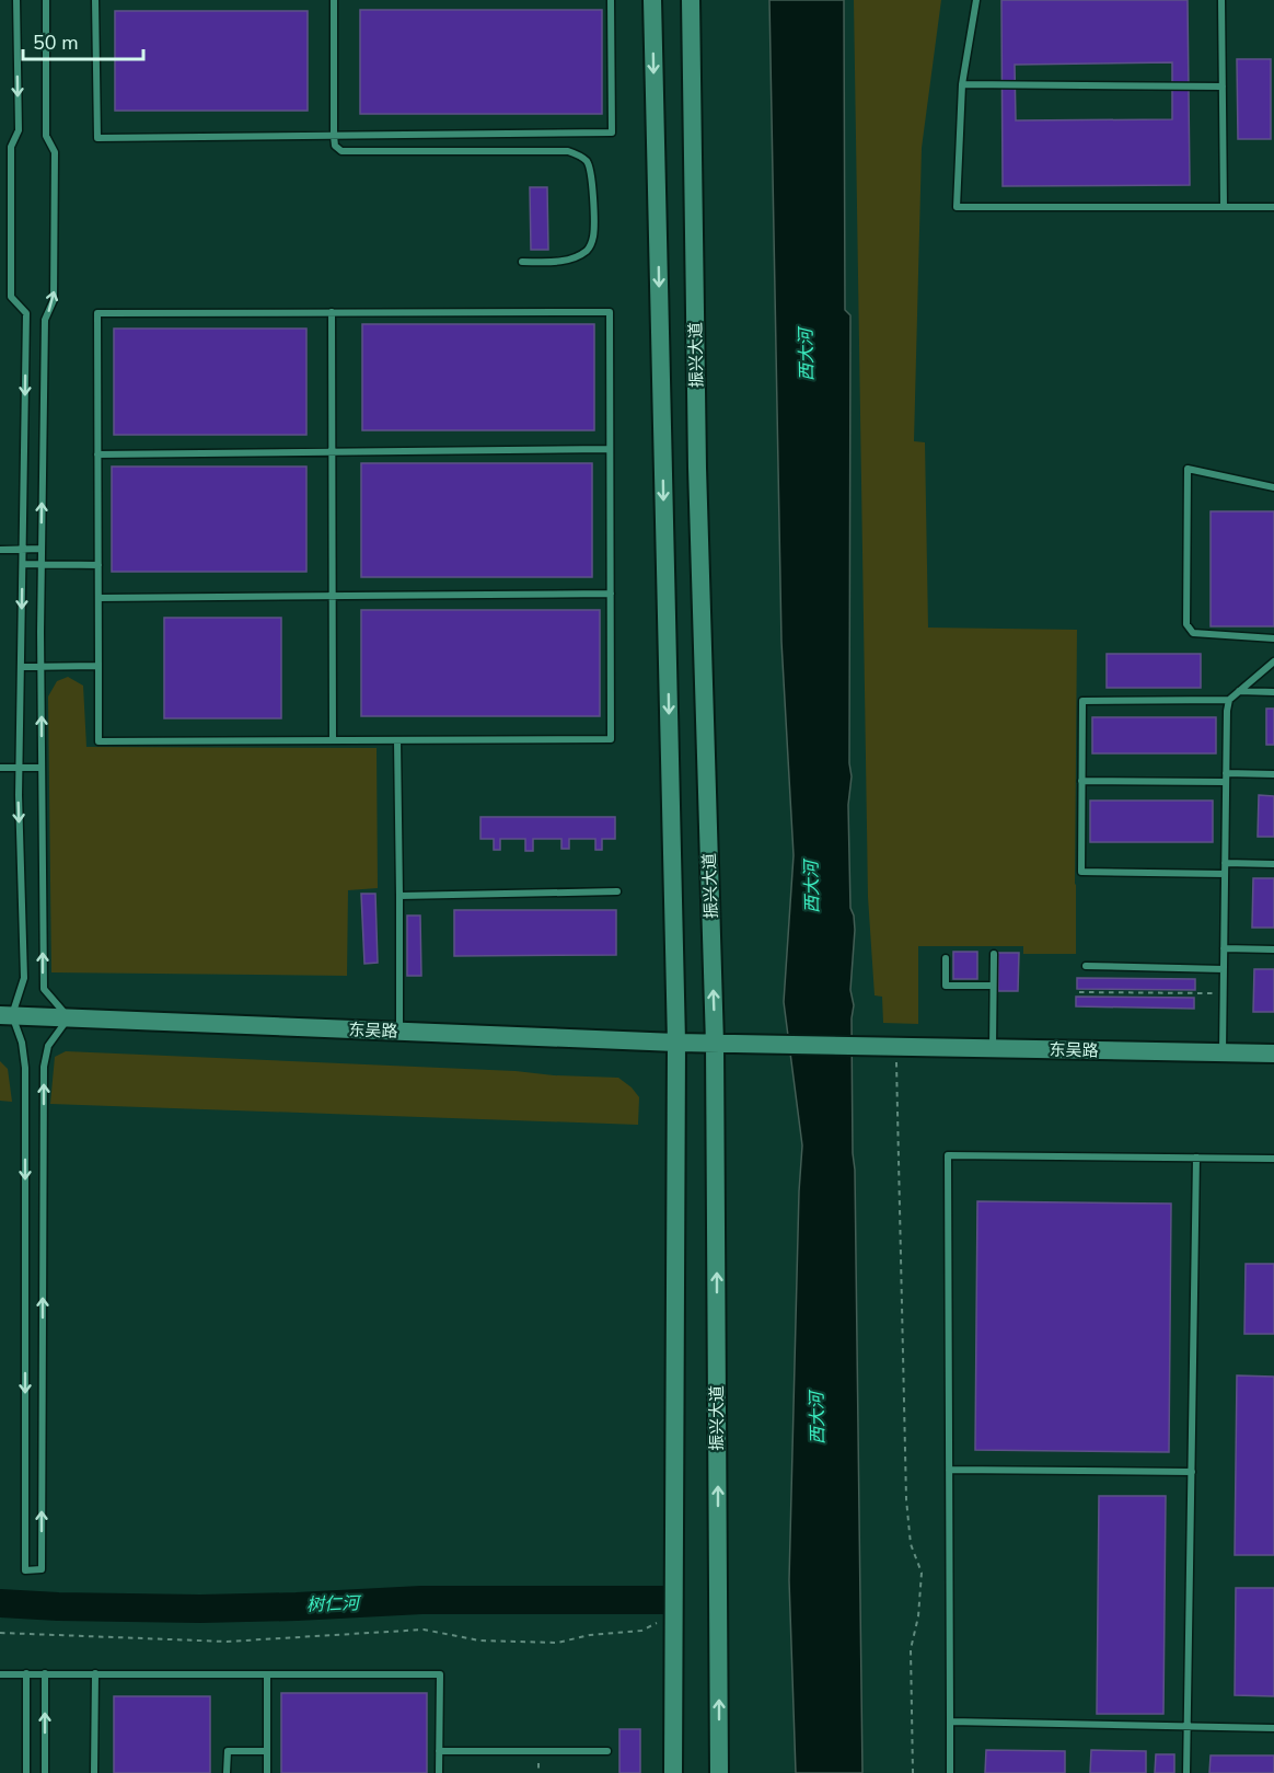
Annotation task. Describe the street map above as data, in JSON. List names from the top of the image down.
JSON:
{
  "streets": {
    "main road": ["振兴大道", "东吴路"]
  },
  "crossings": [
    ["振兴大道", "东吴路"]
  ],
  "water": ["西大河", "树仁河"],
  "scale_bar": "50 m"
}
